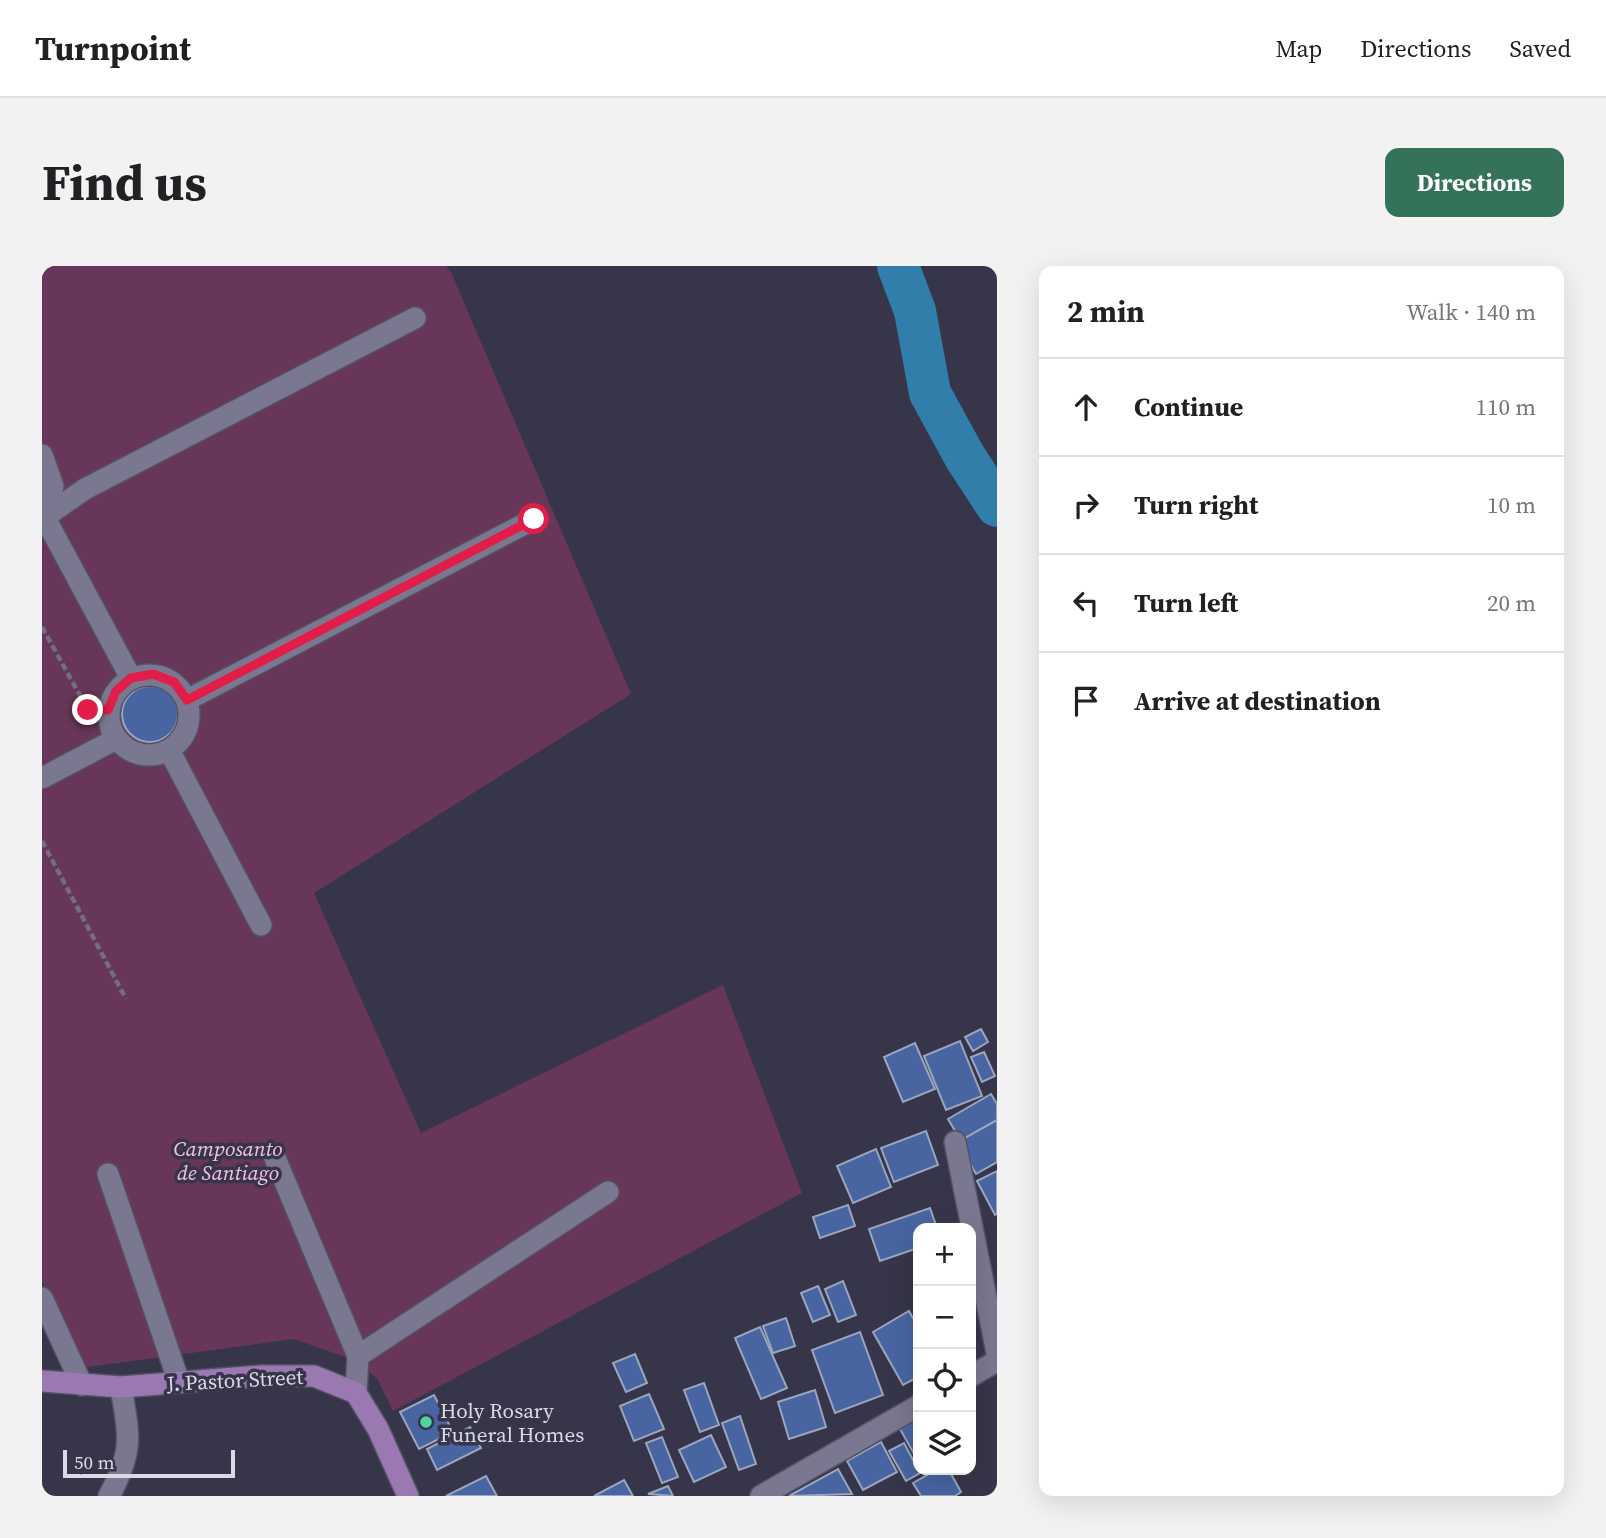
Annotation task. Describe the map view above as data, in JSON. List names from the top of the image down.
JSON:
{
  "streets": {
    "main road": ["J. Pastor Street"]
  },
  "parks": ["Camposanto de Santiago"],
  "places": ["Holy Rosary Funeral Homes"],
  "scale_bar": "50 m",
  "page": {
    "header": "Turnpoint",
    "nav": ["Map", "Directions", "Saved"],
    "buttons": "Directions",
    "title": "Find us",
    "heading": ["2 min", "Walk · 140 m"],
    "list": [
      ["Continue", "110 m"],
      ["Turn right", "10 m"],
      ["Turn left", "20 m"],
      "Arrive at destination"
    ],
    "map_buttons": ["+", "−"],
    "scale": "50 m"
  }
}
